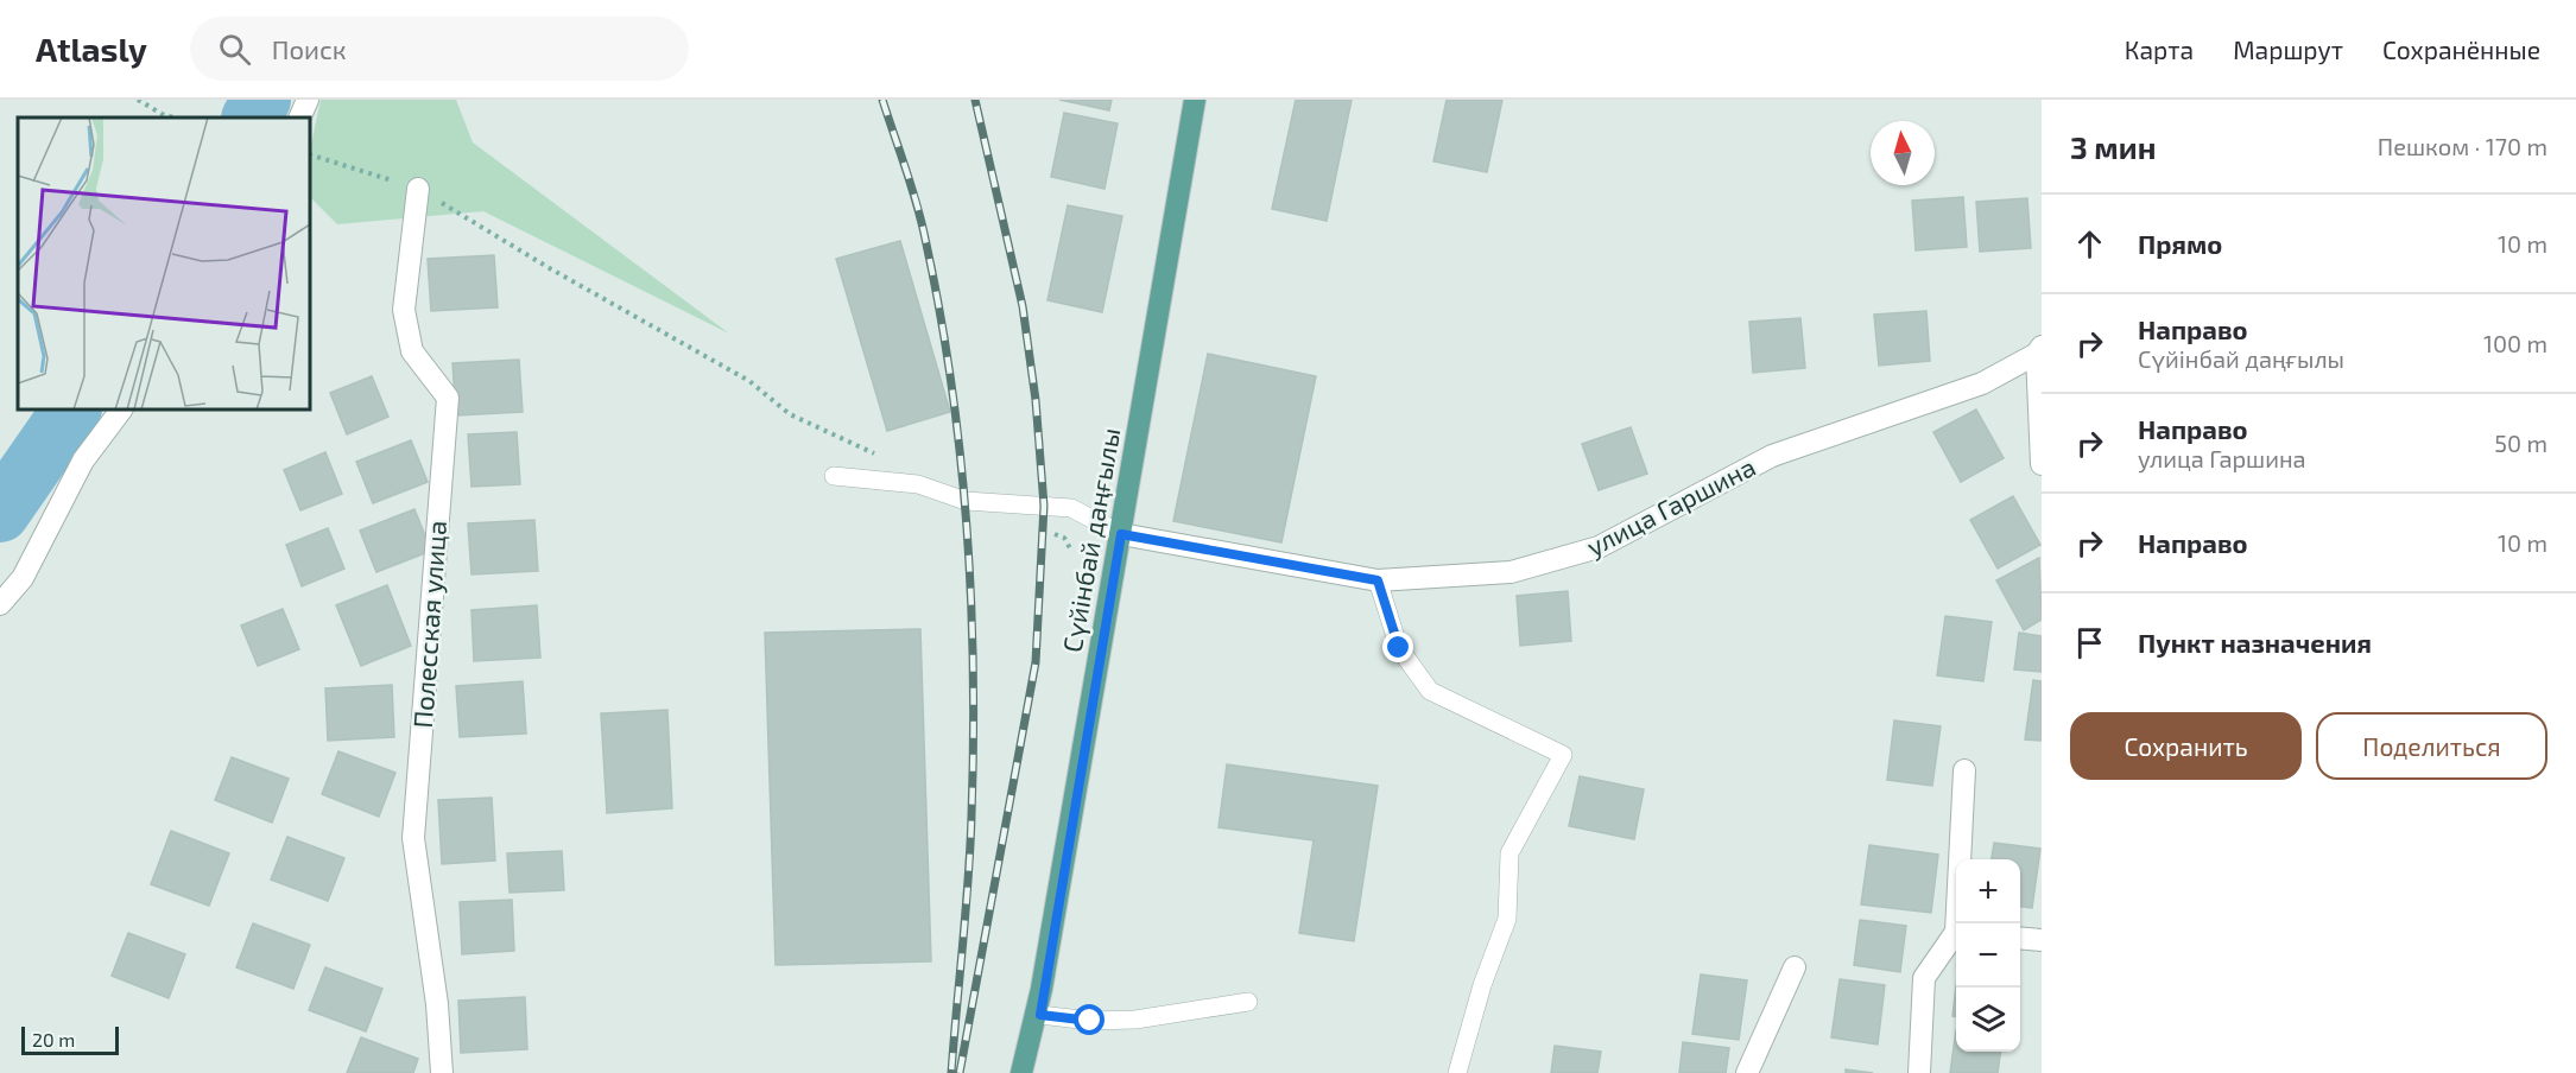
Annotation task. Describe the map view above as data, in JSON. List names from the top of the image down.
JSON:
{
  "streets": {
    "main road": ["Сүйінбай даңғылы"],
    "street": ["улица Гаршина", "Полесская улица"]
  },
  "crossings": [
    ["улица Гаршина", "Сүйінбай даңғылы"]
  ],
  "scale_bar": "20 m",
  "north": "top",
  "page": {
    "header": "Atlasly",
    "search": "Поиск",
    "nav": ["Карта", "Маршрут", "Сохранённые"],
    "heading": ["3 мин", "Пешком · 170 m"],
    "list": [
      ["Прямо", "10 m"],
      ["Направо", "Сүйінбай даңғылы", "100 m"],
      ["Направо", "улица Гаршина", "50 m"],
      ["Направо", "10 m"],
      "Пункт назначения"
    ],
    "buttons": ["Сохранить", "Поделиться"],
    "map_buttons": ["+", "−"],
    "scale": "20 m"
  }
}
